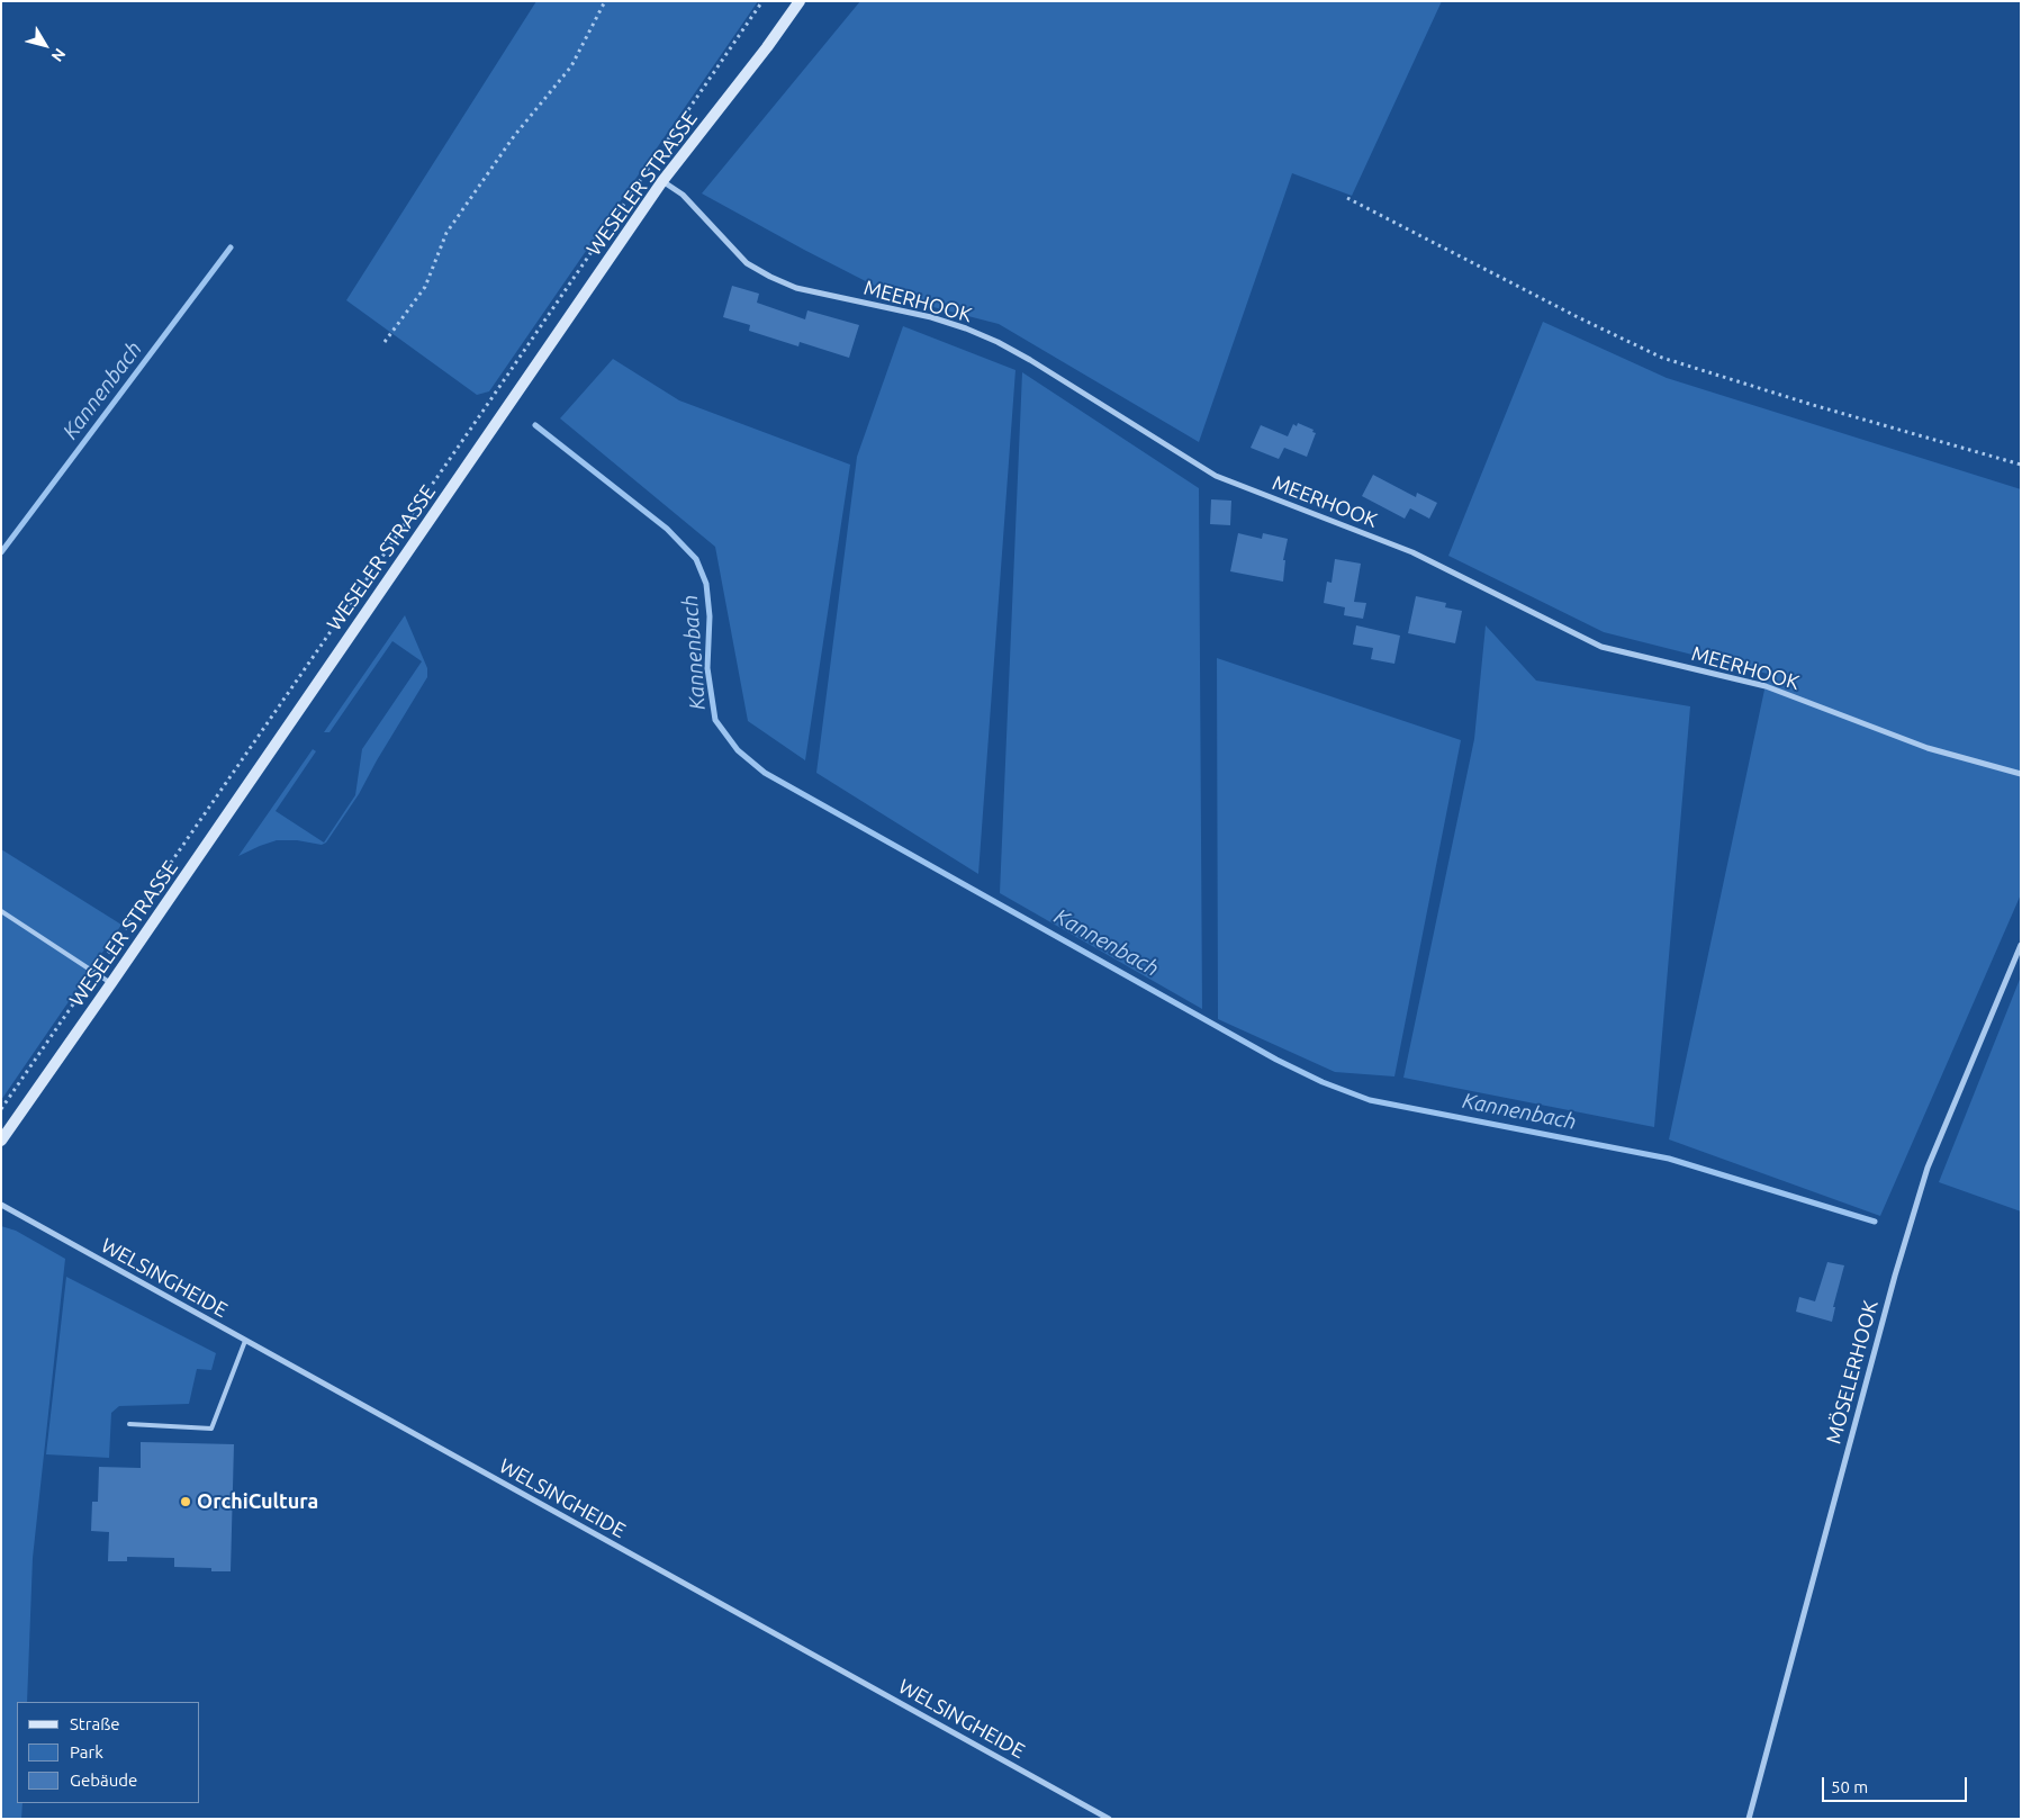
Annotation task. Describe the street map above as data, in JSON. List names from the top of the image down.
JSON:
{
  "streets": {
    "main road": ["WESELER STRASSE"],
    "street": ["MEERHOOK", "WELSINGHEIDE", "MÖSELERHOOK"]
  },
  "crossings": [
    ["WESELER STRASSE", "MEERHOOK"]
  ],
  "water": ["Kannenbach"],
  "places": ["OrchiCultura"],
  "legend": ["Straße", "Park", "Gebäude"],
  "scale_bar": "50 m",
  "north": "bottom right"
}
